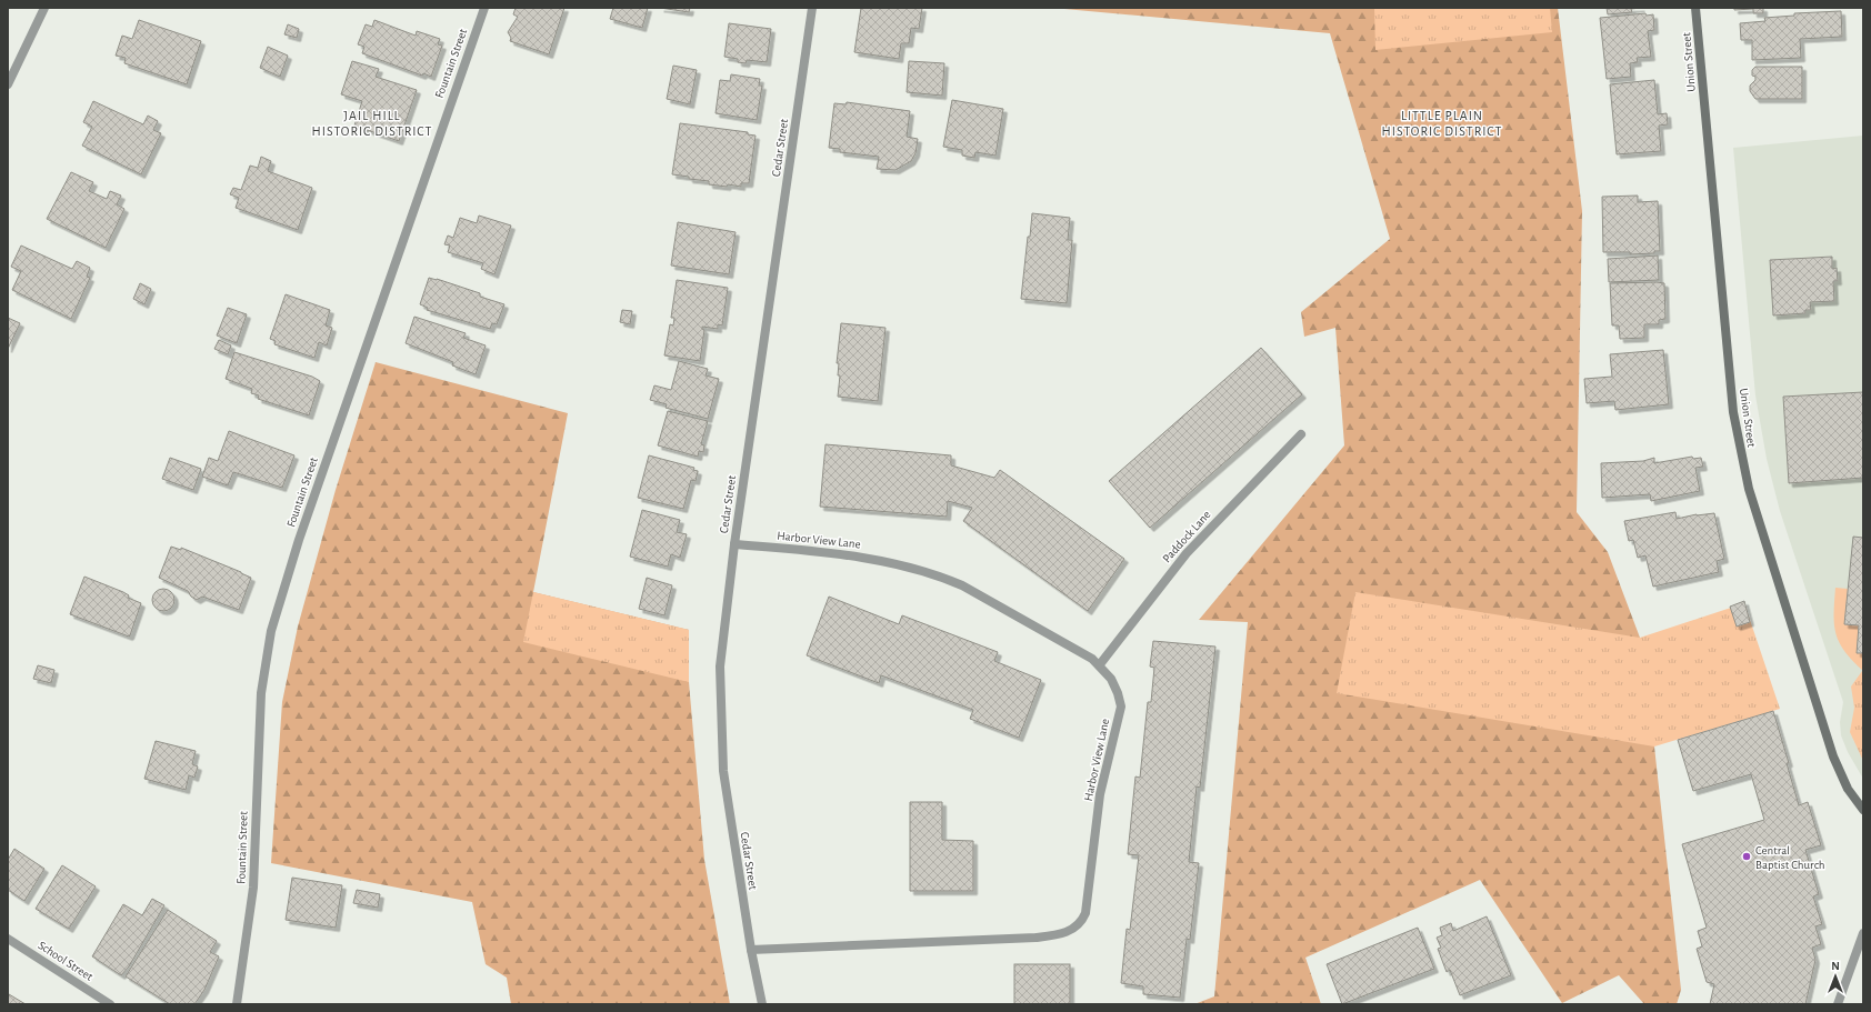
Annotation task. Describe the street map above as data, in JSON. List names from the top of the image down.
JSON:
{
  "streets": {
    "main road": ["Union Street"],
    "street": [
      "Fountain Street",
      "Cedar Street",
      "Paddock Lane",
      "Harbor View Lane",
      "School Street"
    ]
  },
  "crossings": [
    ["Cedar Street", "Harbor View Lane"],
    ["Paddock Lane", "Harbor View Lane"]
  ],
  "districts": ["JAIL HILL HISTORIC DISTRICT", "LITTLE PLAIN HISTORIC DISTRICT"],
  "places": ["Central Baptist Church"],
  "north": "top"
}
